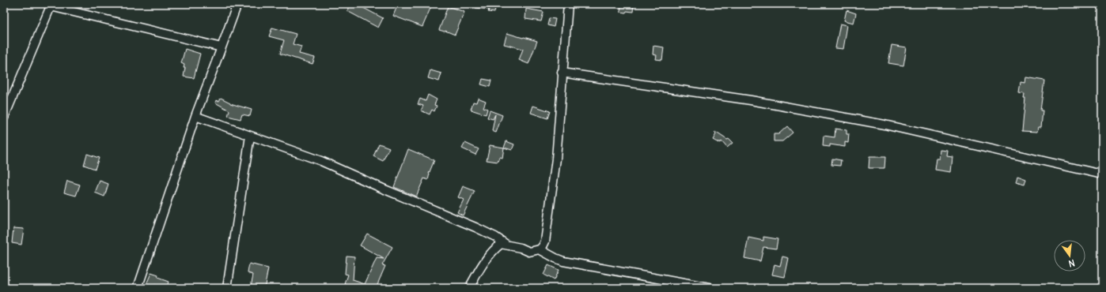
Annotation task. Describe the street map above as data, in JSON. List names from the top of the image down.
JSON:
{
  "north": "bottom"
}
